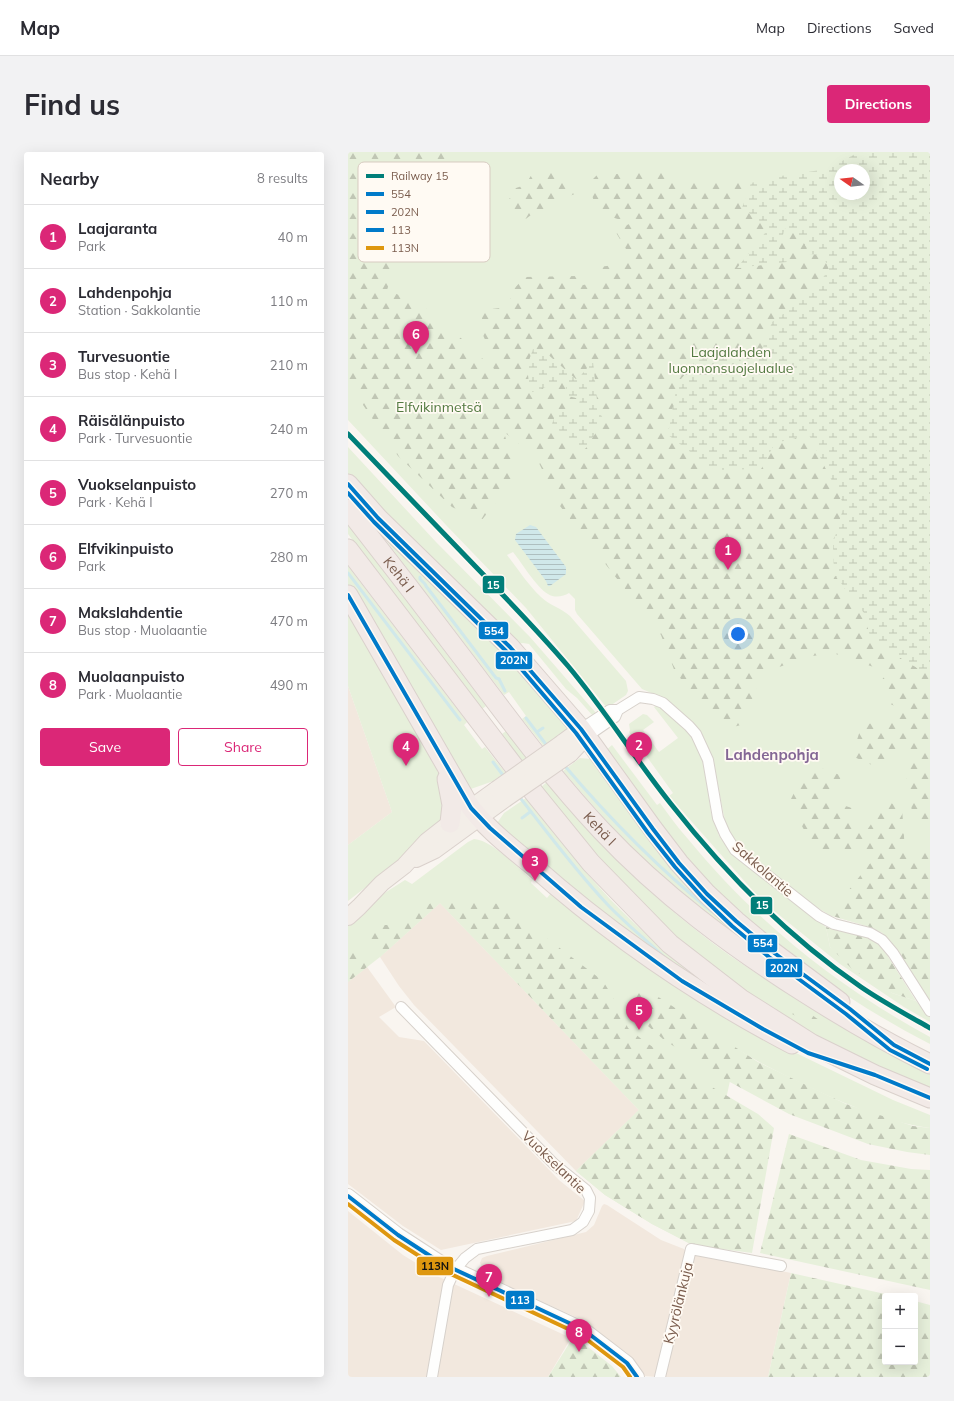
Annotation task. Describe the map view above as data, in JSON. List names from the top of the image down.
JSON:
{
  "streets": {
    "highway": ["Kehä I"],
    "street": ["Sakkolantie", "Vuokselantie", "Kyyrölänkuja"]
  },
  "districts": ["Lahdenpohja"],
  "parks": ["Laajalahden luonnonsuojelualue", "Elfvikinmetsä"],
  "lines": [
    "rail line 15",
    "transit line 554",
    "transit line 202N",
    "transit line 113",
    "transit line 113N"
  ],
  "legend": [
    "Railway 15",
    "554",
    "202N",
    "113",
    "113N"
  ],
  "north": "left",
  "page": {
    "header": "Map",
    "nav": ["Map", "Directions", "Saved"],
    "buttons": [
      "Directions",
      ["Save", "Share"]
    ],
    "title": "Find us",
    "heading": ["Nearby", "8 results"],
    "list": [
      {
        "mark": "1",
        "name": "Laajaranta",
        "note": "Park",
        "value": "40 m"
      },
      {
        "mark": "2",
        "name": "Lahdenpohja",
        "note": "Station · Sakkolantie",
        "value": "110 m"
      },
      {
        "mark": "3",
        "name": "Turvesuontie",
        "note": "Bus stop · Kehä I",
        "value": "210 m"
      },
      {
        "mark": "4",
        "name": "Räisälänpuisto",
        "note": "Park · Turvesuontie",
        "value": "240 m"
      },
      {
        "mark": "5",
        "name": "Vuokselanpuisto",
        "note": "Park · Kehä I",
        "value": "270 m"
      },
      {
        "mark": "6",
        "name": "Elfvikinpuisto",
        "note": "Park",
        "value": "280 m"
      },
      {
        "mark": "7",
        "name": "Makslahdentie",
        "note": "Bus stop · Muolaantie",
        "value": "470 m"
      },
      {
        "mark": "8",
        "name": "Muolaanpuisto",
        "note": "Park · Muolaantie",
        "value": "490 m"
      }
    ],
    "pins": [
      "6",
      "1",
      "2",
      "4",
      "3",
      "5",
      "7",
      "8"
    ],
    "map_buttons": ["+", "−"]
  }
}
